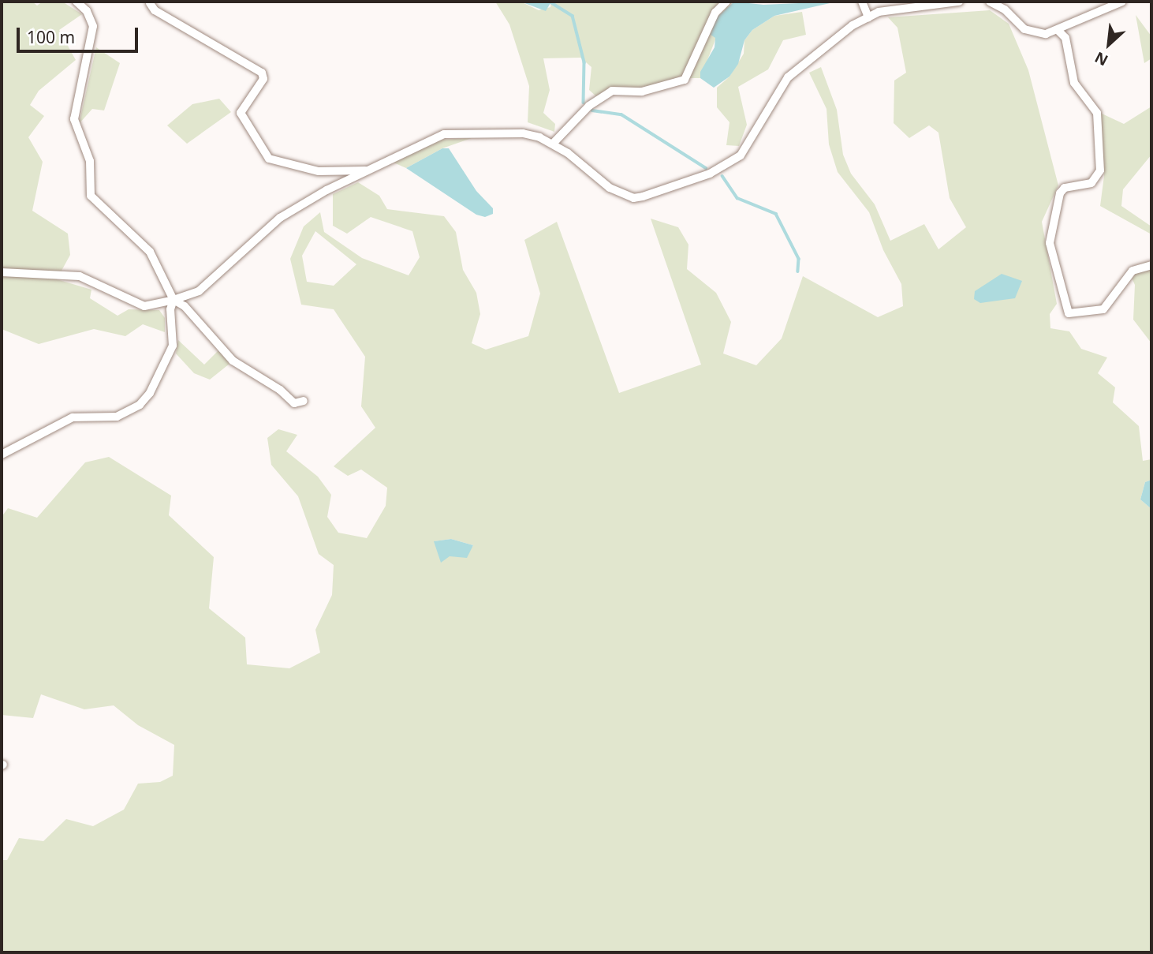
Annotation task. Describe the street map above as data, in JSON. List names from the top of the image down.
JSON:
{
  "scale_bar": "100 m",
  "north": "bottom left"
}
